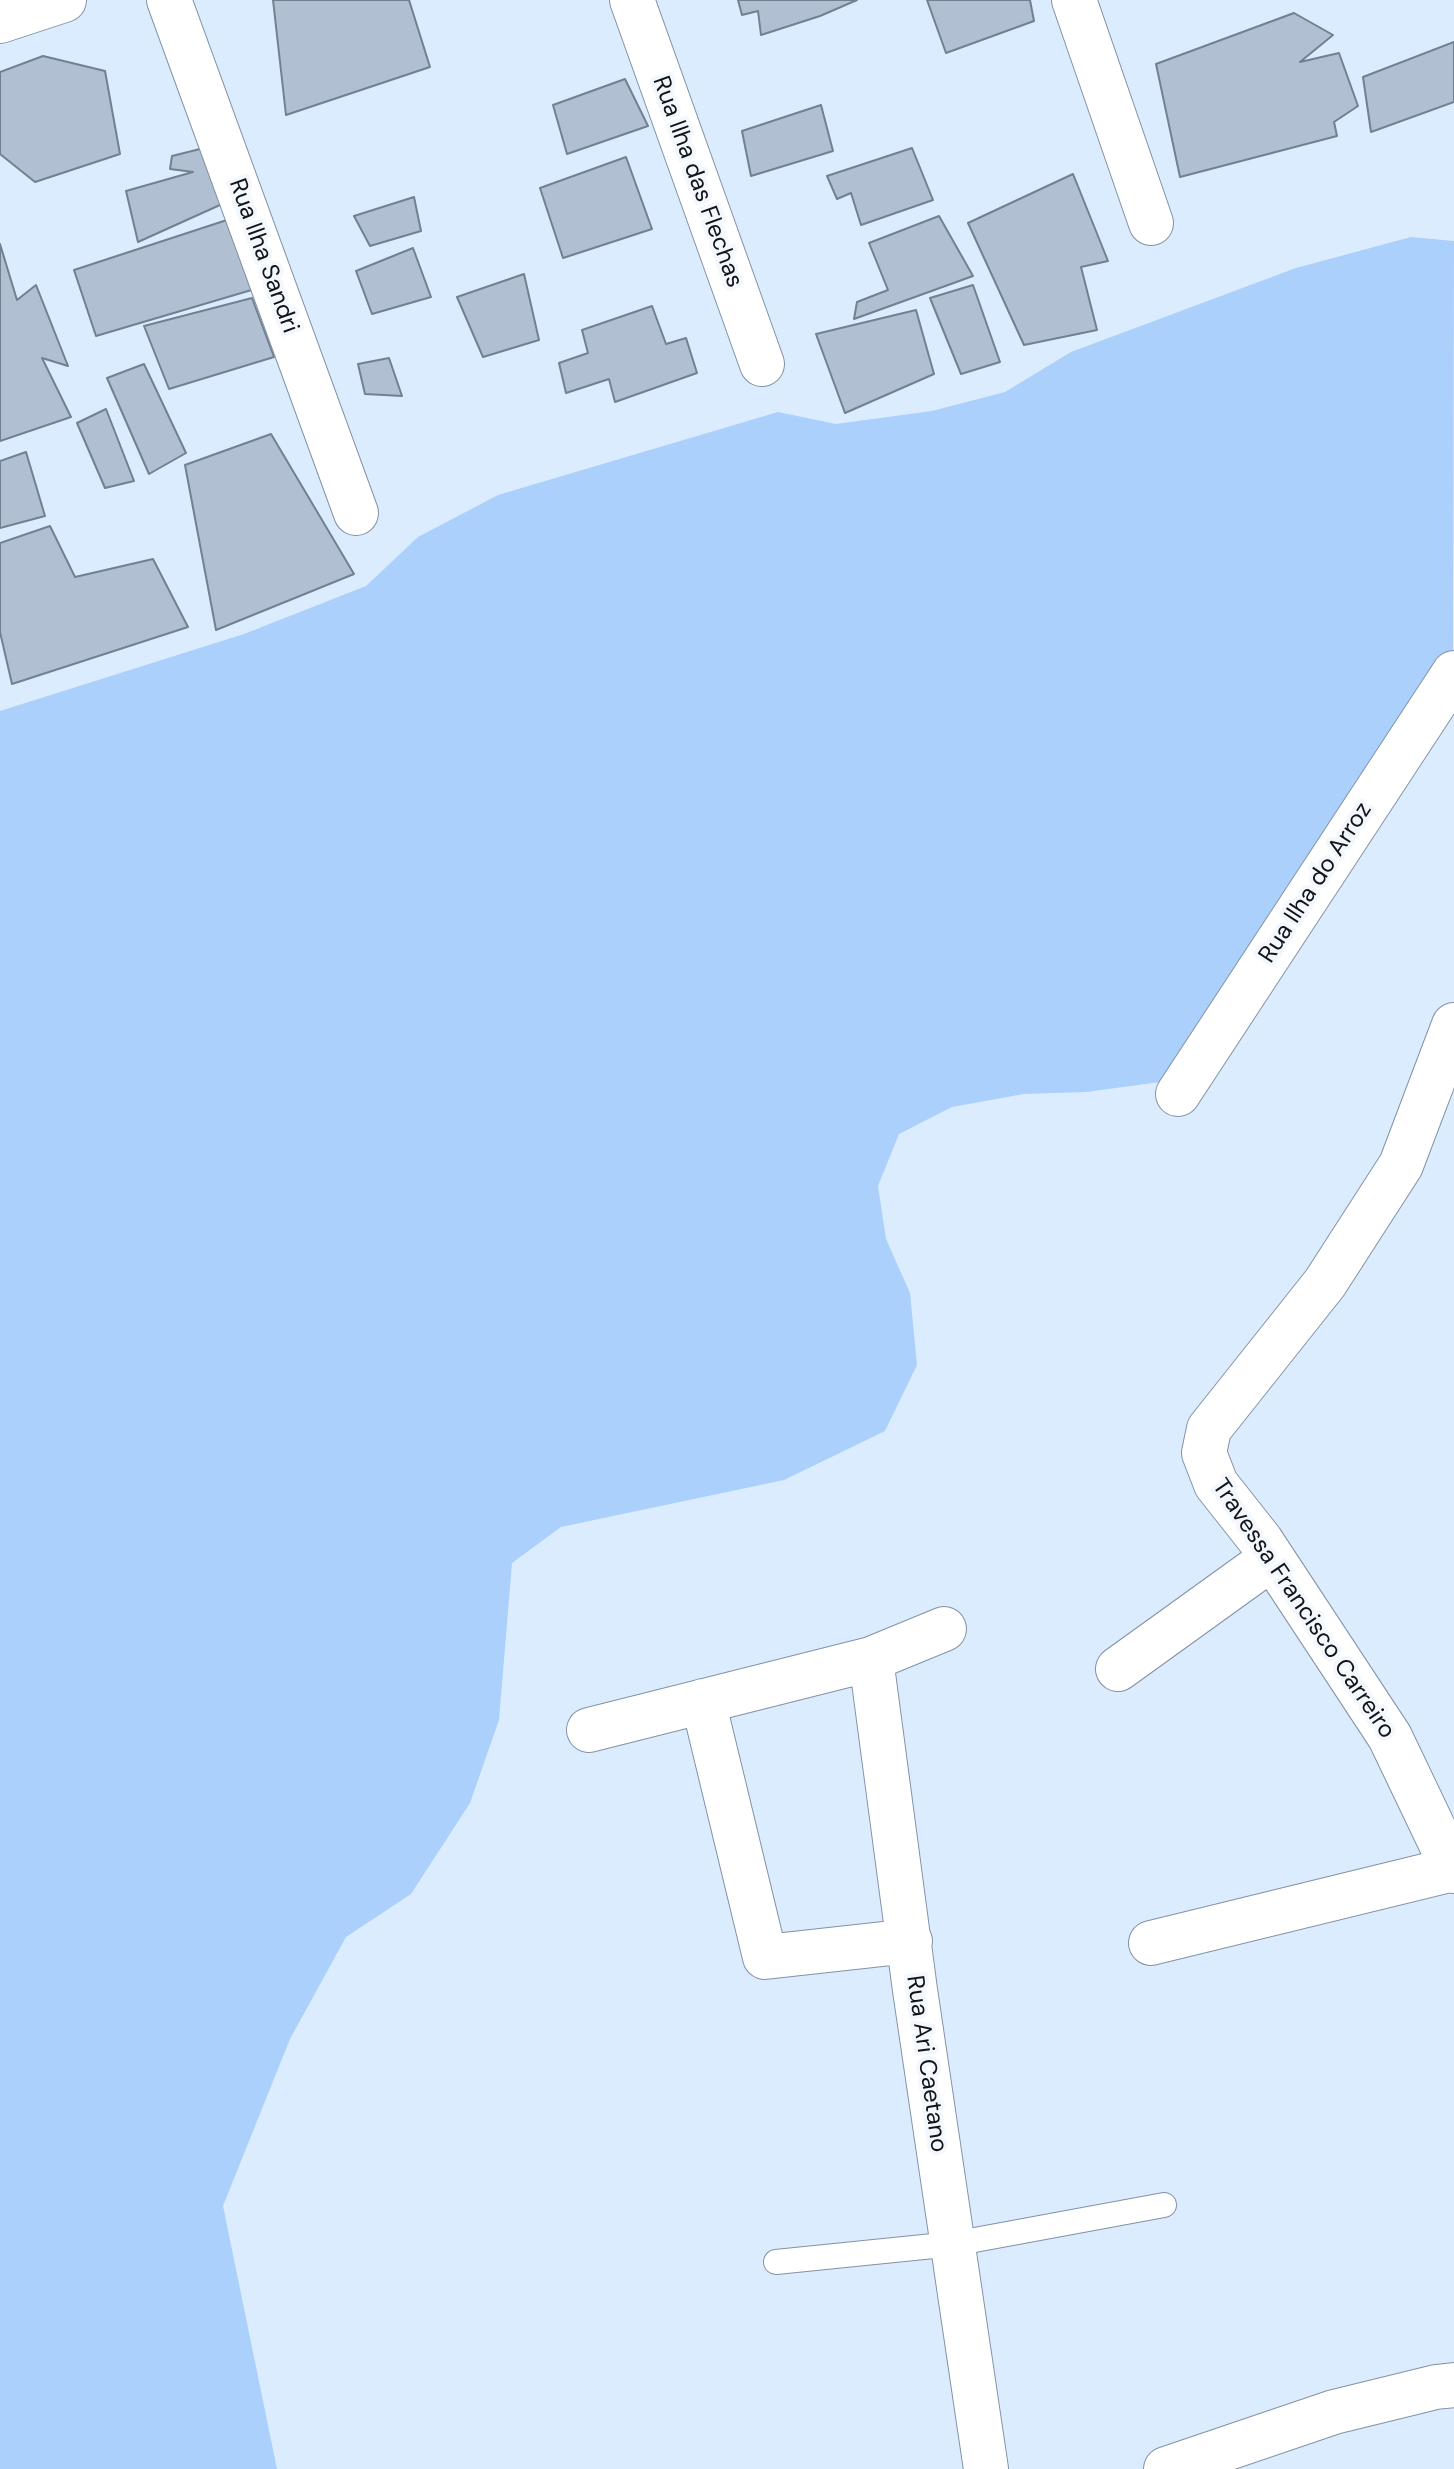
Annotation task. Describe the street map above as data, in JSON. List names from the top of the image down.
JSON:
{
  "streets": {
    "street": [
      "Rua Ilha das Flechas",
      "Rua Ilha Sandri",
      "Rua Ilha do Arroz",
      "Travessa Francisco Carreiro",
      "Rua Ari Caetano"
    ]
  }
}
